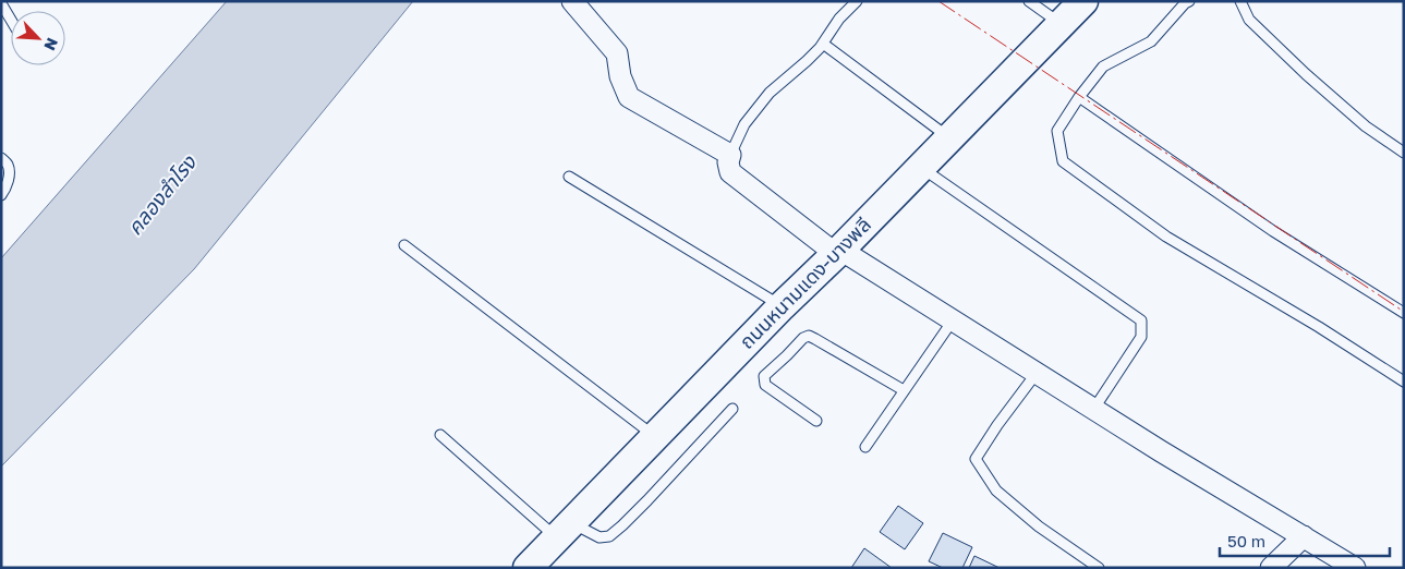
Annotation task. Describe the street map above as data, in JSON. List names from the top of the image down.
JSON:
{
  "streets": {
    "main road": ["ถนนหนามแดง-บางพลี"]
  },
  "water": ["คลองสำโรง"],
  "scale_bar": "50 m",
  "north": "bottom right"
}
